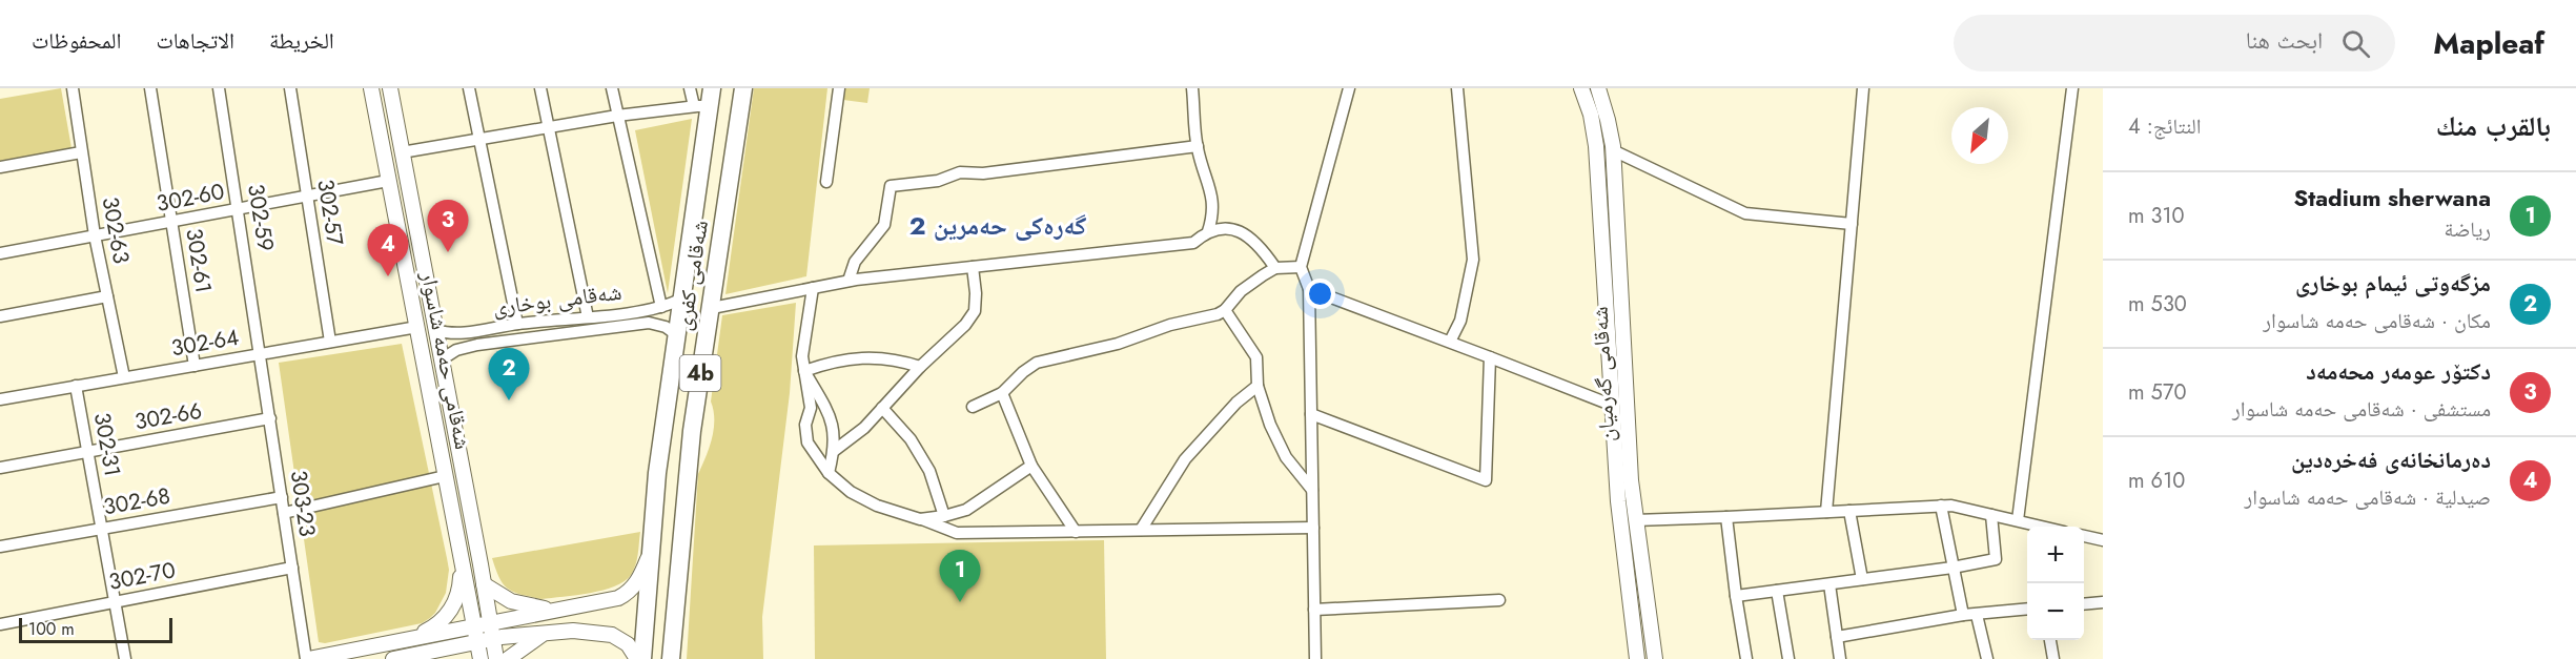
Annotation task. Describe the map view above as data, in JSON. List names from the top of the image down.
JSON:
{
  "streets": {
    "highway": ["شەقامی کفری", "4b"],
    "main road": ["شەقامی حەمە شاسوار", "شەقامی گەرمیان"],
    "street": [
      "302-60",
      "302-57",
      "302-59",
      "302-63",
      "302-61",
      "شەقامی بوخاری",
      "302-64",
      "302-66",
      "302-31",
      "302-68",
      "303-23",
      "302-70"
    ]
  },
  "crossings": [
    ["302-60", "302-57"],
    ["302-60", "302-59"],
    ["302-60", "302-63"],
    ["302-60", "302-61"],
    ["302-60", "شەقامی حەمە شاسوار"],
    ["302-57", "302-64"],
    ["302-59", "302-64"],
    ["302-59", "303-23"],
    ["302-63", "302-64"],
    ["302-61", "302-64"],
    ["شەقامی کفری", "شەقامی بوخاری"],
    ["شەقامی بوخاری", "شەقامی حەمە شاسوار"],
    ["302-64", "شەقامی حەمە شاسوار"],
    ["302-64", "302-31"],
    ["302-64", "303-23"],
    ["302-66", "302-31"],
    ["302-66", "303-23"],
    ["302-31", "302-68"],
    ["302-31", "302-70"],
    ["302-68", "303-23"],
    ["303-23", "302-70"]
  ],
  "districts": ["گەرەکی حەمرین 2"],
  "scale_bar": "100 m",
  "north": "bottom left",
  "page": {
    "header": "Mapleaf",
    "search": "ابحث هنا",
    "nav": ["الخريطة", "الاتجاهات", "المحفوظات"],
    "heading": ["بالقرب منك", "النتائج: 4"],
    "list": [
      {
        "mark": "1",
        "name": "Stadium sherwana",
        "note": "رياضة",
        "value": "310 m"
      },
      {
        "mark": "2",
        "name": "مزگەوتی ئیمام بوخاری",
        "note": "مكان · شەقامی حەمە شاسوار",
        "value": "530 m"
      },
      {
        "mark": "3",
        "name": "دکتۆر عومەر محەمەد",
        "note": "مستشفى · شەقامی حەمە شاسوار",
        "value": "570 m"
      },
      {
        "mark": "4",
        "name": "دەرمانخانەی فەخرەدین",
        "note": "صيدلية · شەقامی حەمە شاسوار",
        "value": "610 m"
      }
    ],
    "pins": [
      "3",
      "4",
      "2",
      "1"
    ],
    "map_buttons": ["+", "−"],
    "scale": "100 m"
  }
}
